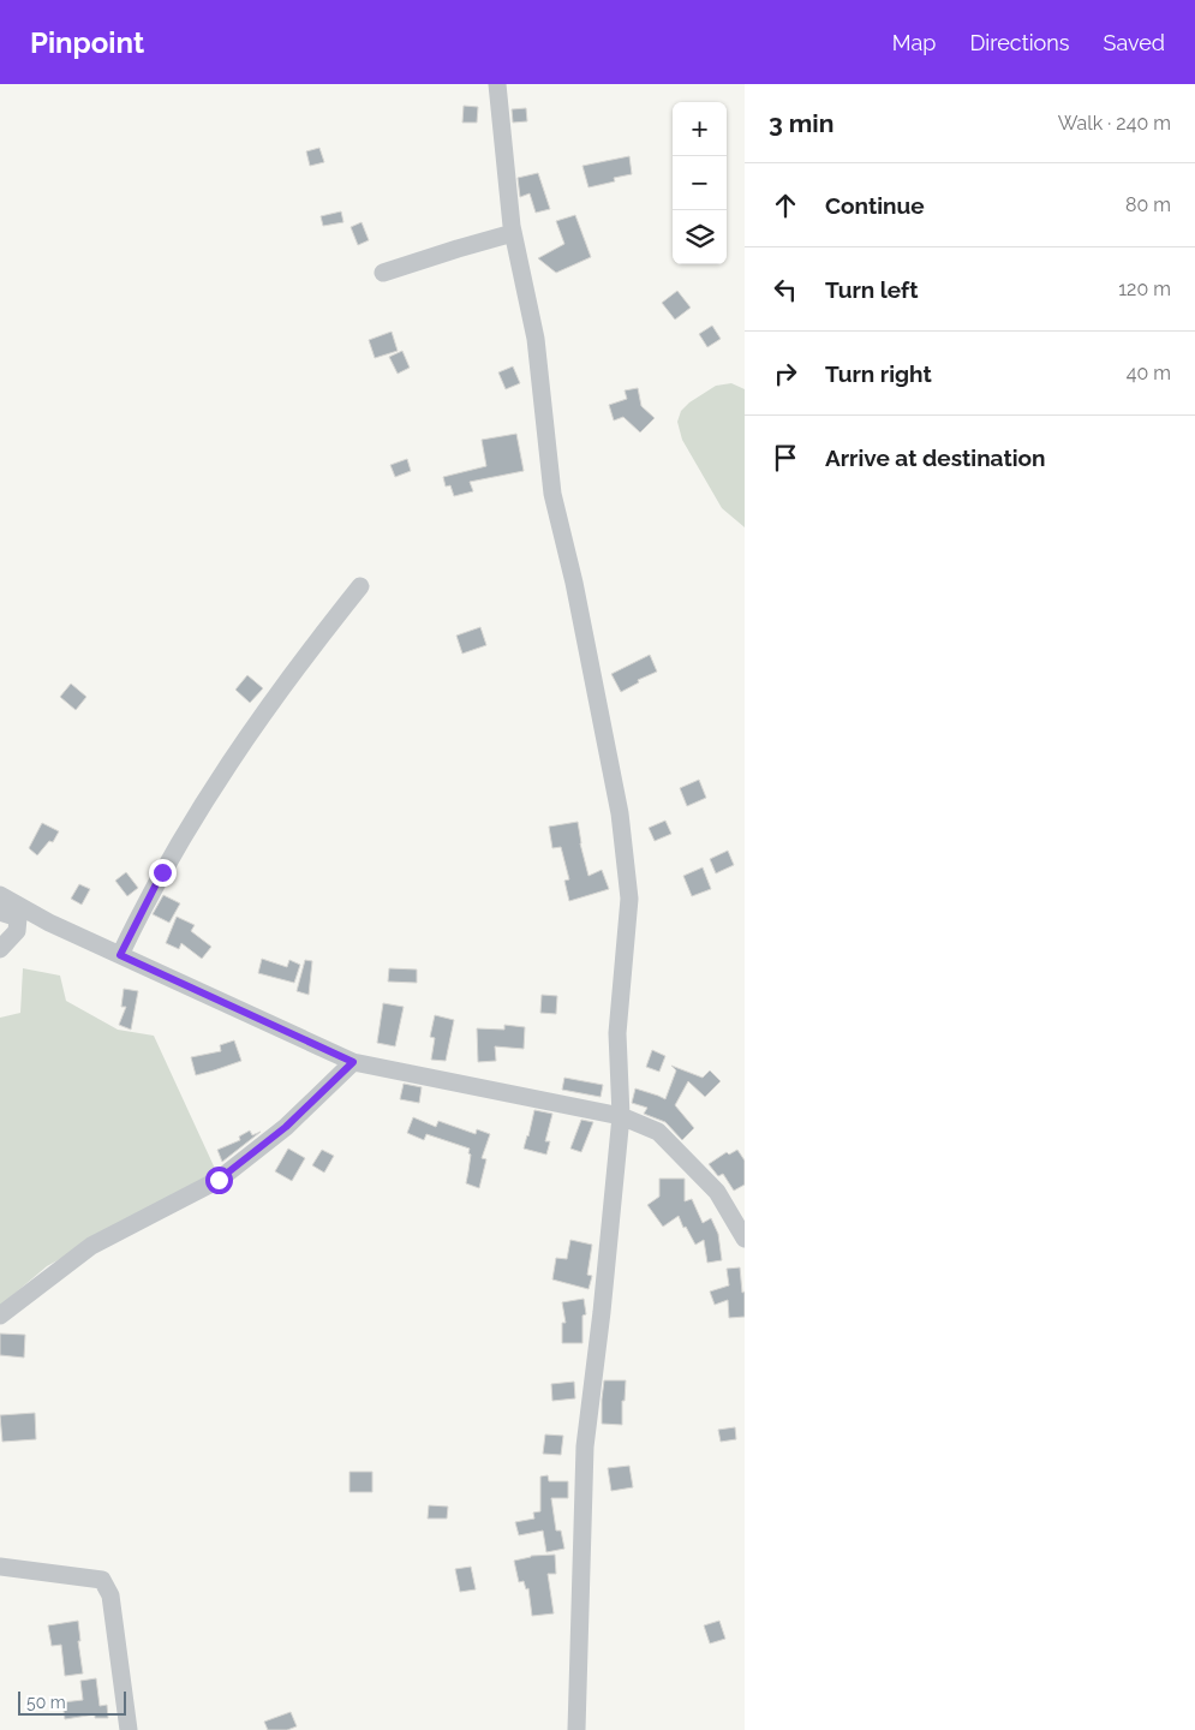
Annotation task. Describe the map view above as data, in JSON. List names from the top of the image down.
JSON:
{
  "scale_bar": "50 m",
  "page": {
    "header": "Pinpoint",
    "nav": ["Map", "Directions", "Saved"],
    "heading": ["3 min", "Walk · 240 m"],
    "map_buttons": ["+", "−"],
    "list": [
      ["Continue", "80 m"],
      ["Turn left", "120 m"],
      ["Turn right", "40 m"],
      "Arrive at destination"
    ],
    "scale": "50 m"
  }
}
